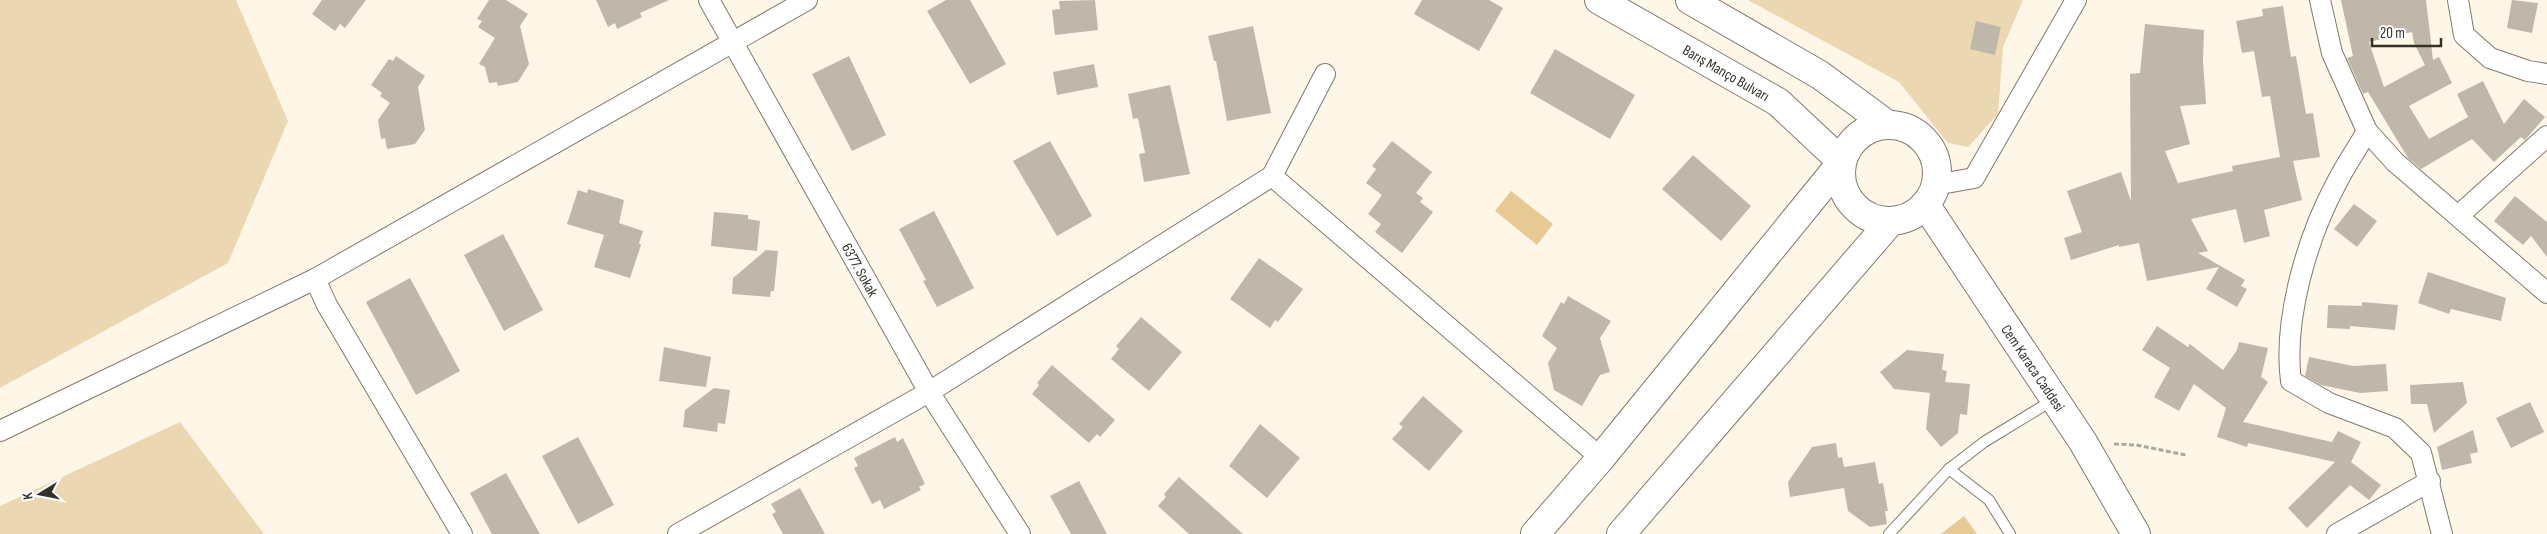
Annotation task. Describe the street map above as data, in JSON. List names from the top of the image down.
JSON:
{
  "streets": {
    "main road": ["Barış Manço Bulvarı", "Cem Karaca Caddesi"],
    "street": ["6377. Sokak"]
  },
  "crossings": [
    ["Barış Manço Bulvarı", "Cem Karaca Caddesi"]
  ],
  "scale_bar": "20 m",
  "north": "left"
}
